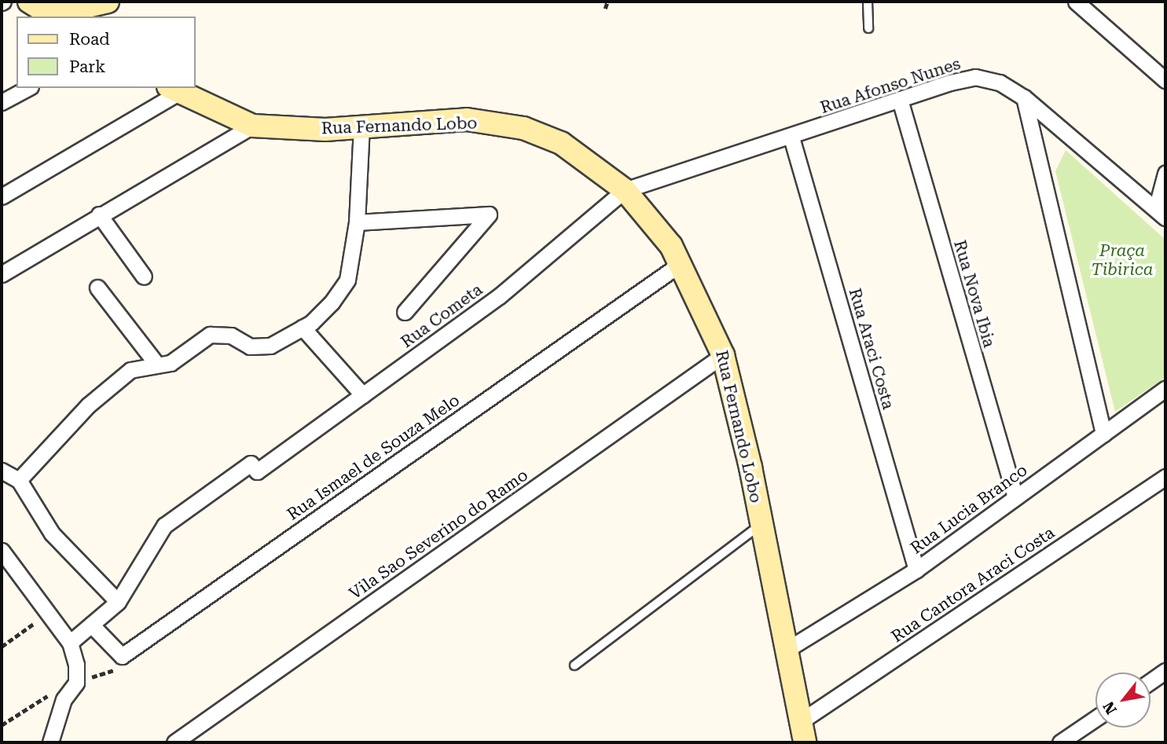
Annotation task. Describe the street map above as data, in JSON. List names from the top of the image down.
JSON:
{
  "streets": {
    "main road": ["Rua Fernando Lobo"],
    "street": [
      "Rua Afonso Nunes",
      "Rua Nova Ibia",
      "Rua Cometa",
      "Rua Araci Costa",
      "Rua Ismael de Souza Melo",
      "Rua Lucia Branco",
      "Vila Sao Severino do Ramo",
      "Rua Cantora Araci Costa"
    ]
  },
  "crossings": [
    ["Rua Afonso Nunes", "Rua Fernando Lobo"],
    ["Rua Afonso Nunes", "Rua Nova Ibia"],
    ["Rua Afonso Nunes", "Rua Cometa"],
    ["Rua Afonso Nunes", "Rua Araci Costa"],
    ["Rua Fernando Lobo", "Rua Cometa"],
    ["Rua Fernando Lobo", "Rua Ismael de Souza Melo"],
    ["Rua Fernando Lobo", "Rua Lucia Branco"],
    ["Rua Fernando Lobo", "Vila Sao Severino do Ramo"],
    ["Rua Fernando Lobo", "Rua Cantora Araci Costa"],
    ["Rua Nova Ibia", "Rua Lucia Branco"],
    ["Rua Araci Costa", "Rua Lucia Branco"]
  ],
  "parks": ["Praça Tibirica"],
  "legend": ["Road", "Park"],
  "north": "bottom left"
}
